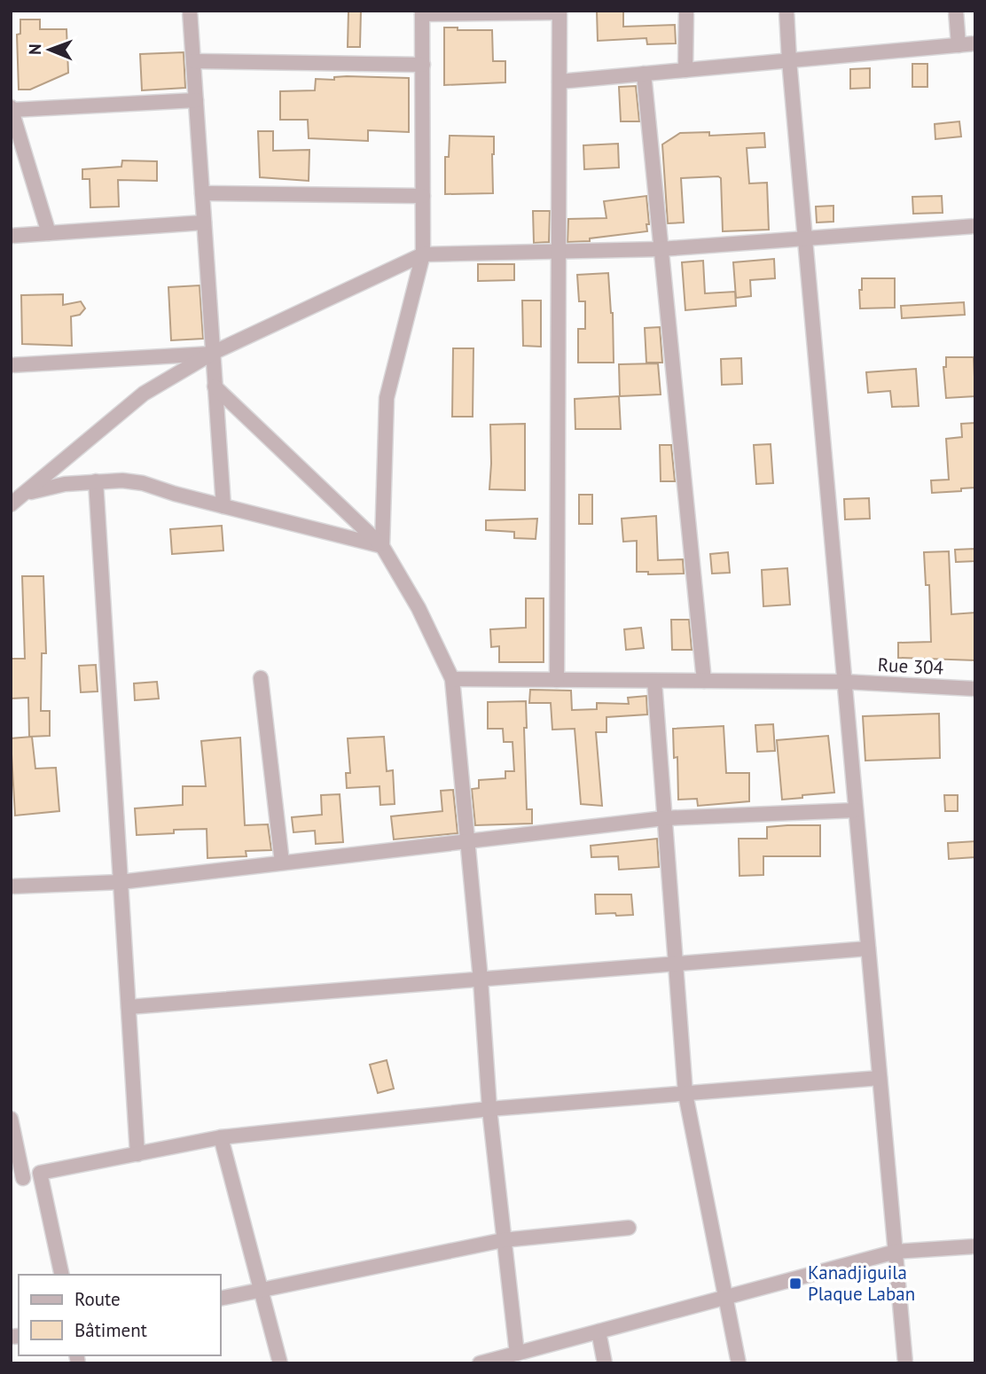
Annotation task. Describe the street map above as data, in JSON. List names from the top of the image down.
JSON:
{
  "streets": {
    "street": ["Rue 304"]
  },
  "places": {
    "transit": ["Kanadjiguila Plaque Laban"]
  },
  "legend": ["Route", "Bâtiment"],
  "north": "left"
}
